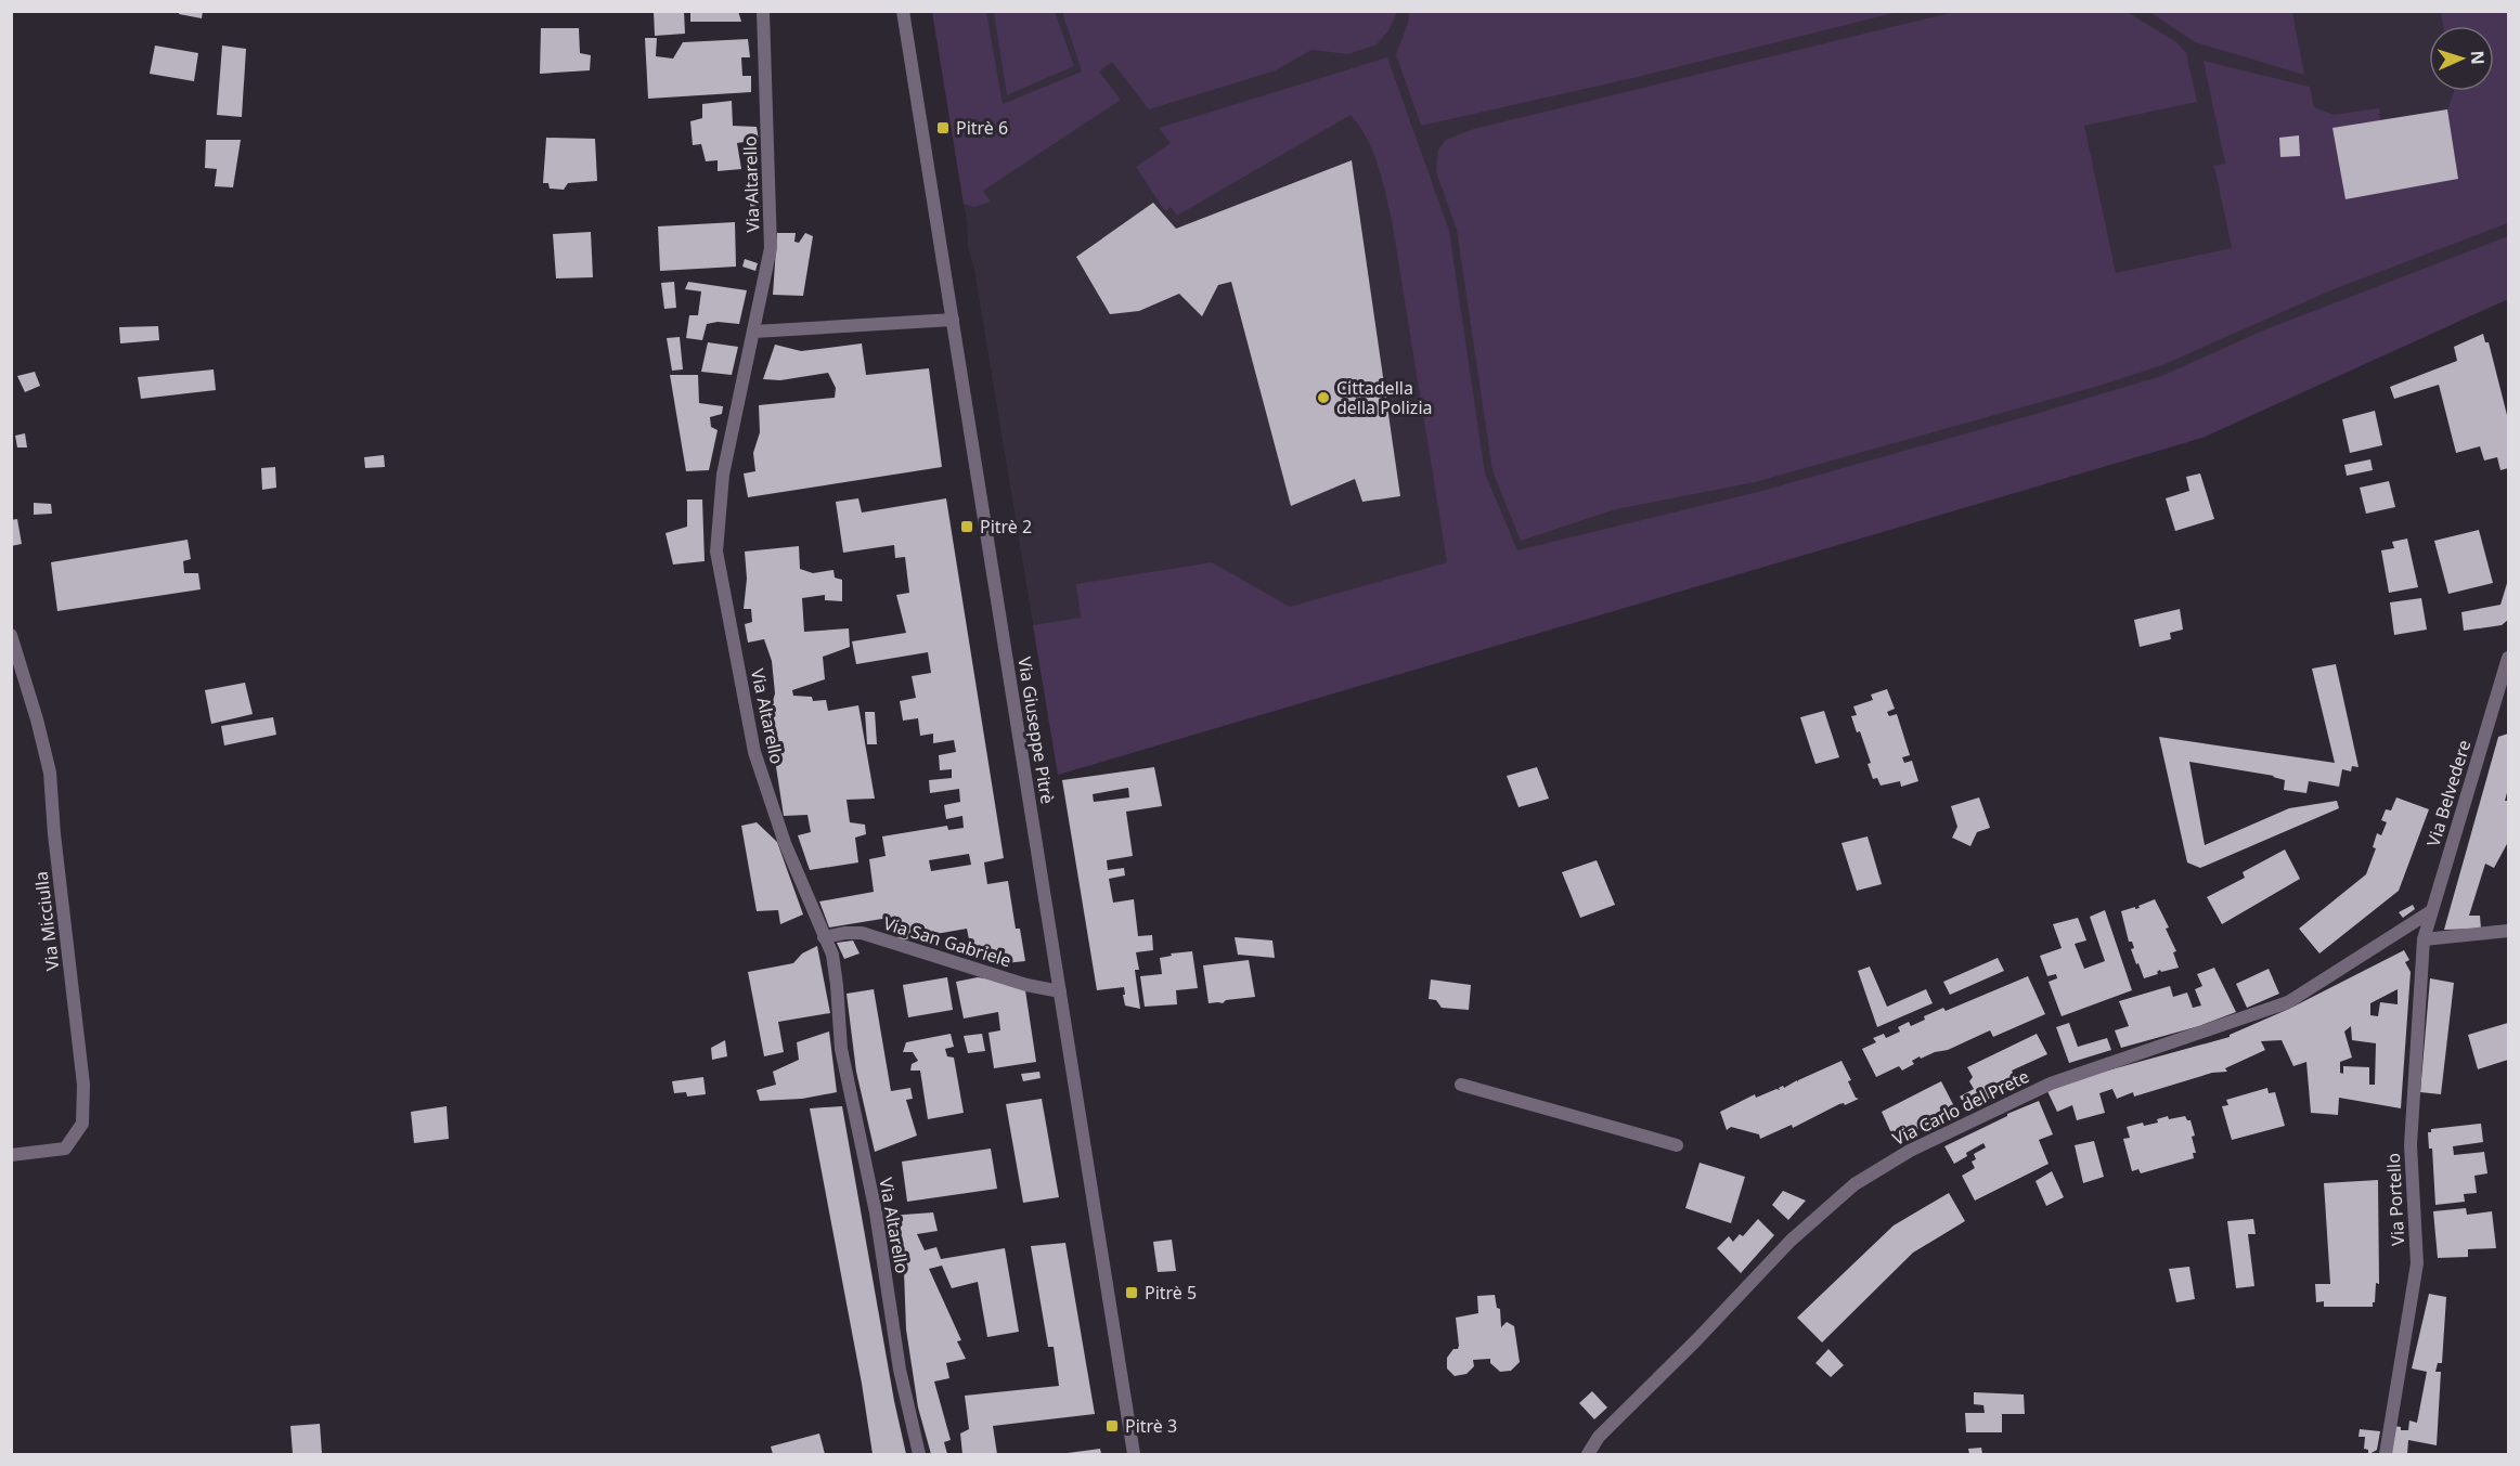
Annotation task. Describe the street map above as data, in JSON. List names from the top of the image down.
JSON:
{
  "streets": {
    "street": [
      "Via Altarello",
      "Via Giuseppe Pitrè",
      "Via Belvedere",
      "Via Micciulla",
      "Via San Gabriele",
      "Via Carlo del Prete",
      "Via Portello"
    ]
  },
  "crossings": [
    ["Via Altarello", "Via San Gabriele"],
    ["Via Giuseppe Pitrè", "Via San Gabriele"],
    ["Via Belvedere", "Via Carlo del Prete"],
    ["Via Belvedere", "Via Portello"]
  ],
  "places": {
    "transit": [
      "Pitrè 6",
      "Pitrè 2",
      "Pitrè 5",
      "Pitrè 3"
    ],
    "other": ["Cittadella della Polizia"]
  },
  "north": "right"
}
